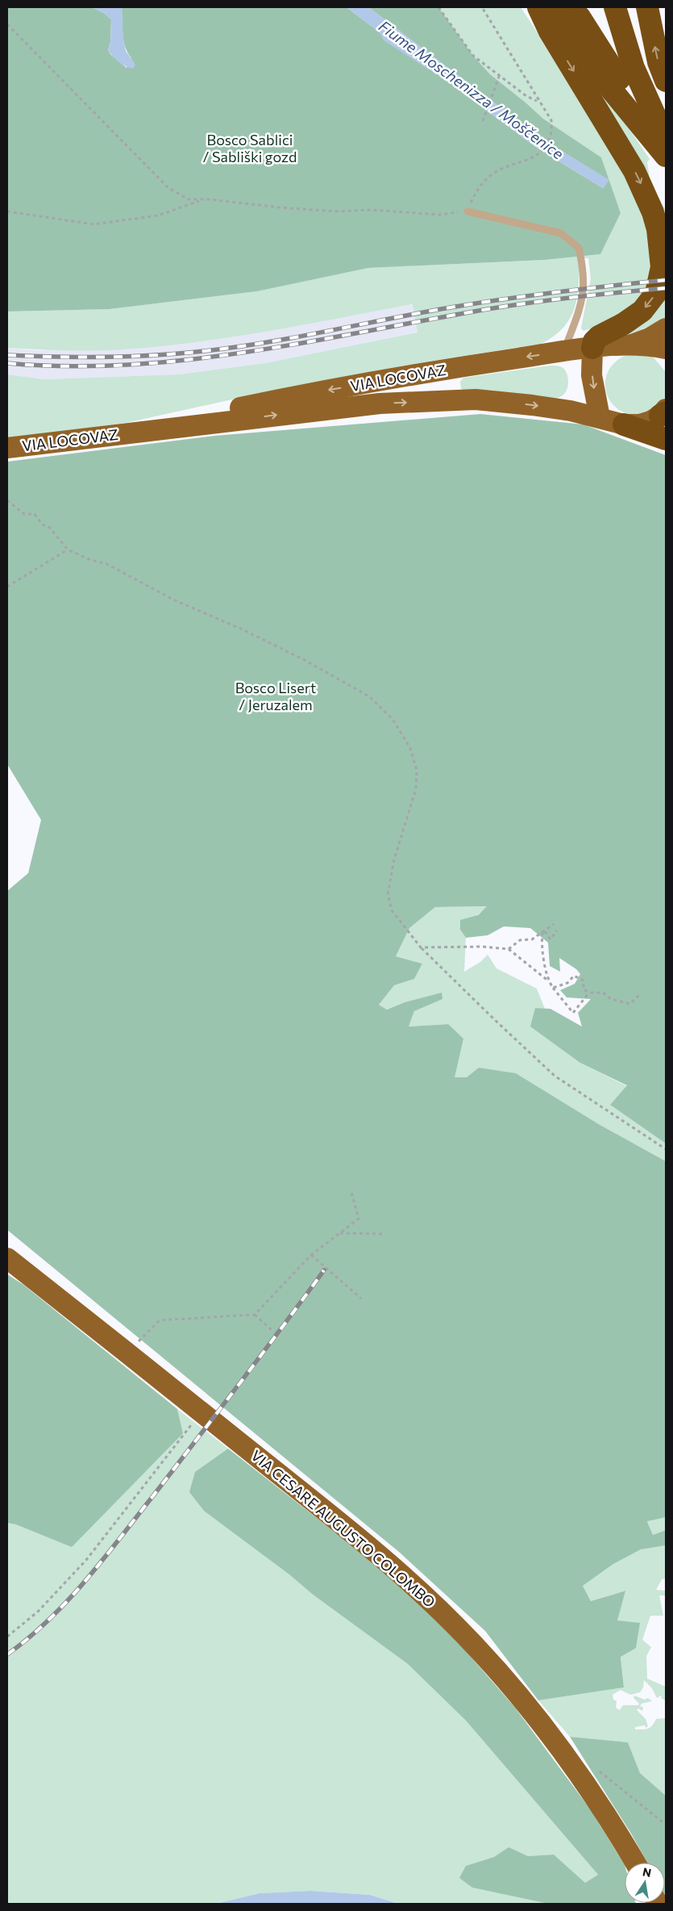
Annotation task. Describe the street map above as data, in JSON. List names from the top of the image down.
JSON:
{
  "streets": {
    "main road": ["VIA LOCOVAZ", "VIA CESARE AUGUSTO COLOMBO"]
  },
  "water": ["Fiume Moschenizza / Moščenice"],
  "parks": ["Bosco Sablici / Sabliški gozd", "Bosco Lisert / Jeruzalem"],
  "north": "top"
}
